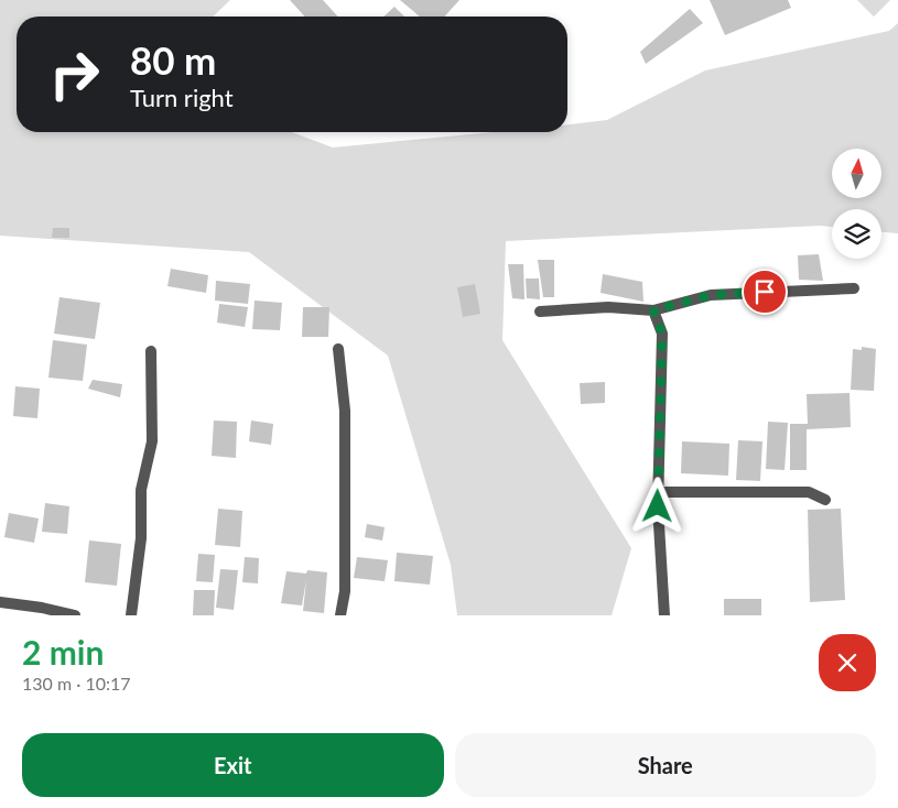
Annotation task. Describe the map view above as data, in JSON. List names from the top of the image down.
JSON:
{
  "north": "top",
  "page": {
    "turn": ["80 m", "Turn right"],
    "heading": ["2 min", "130 m · 10:17"],
    "buttons": ["Exit", "Share"]
  }
}
